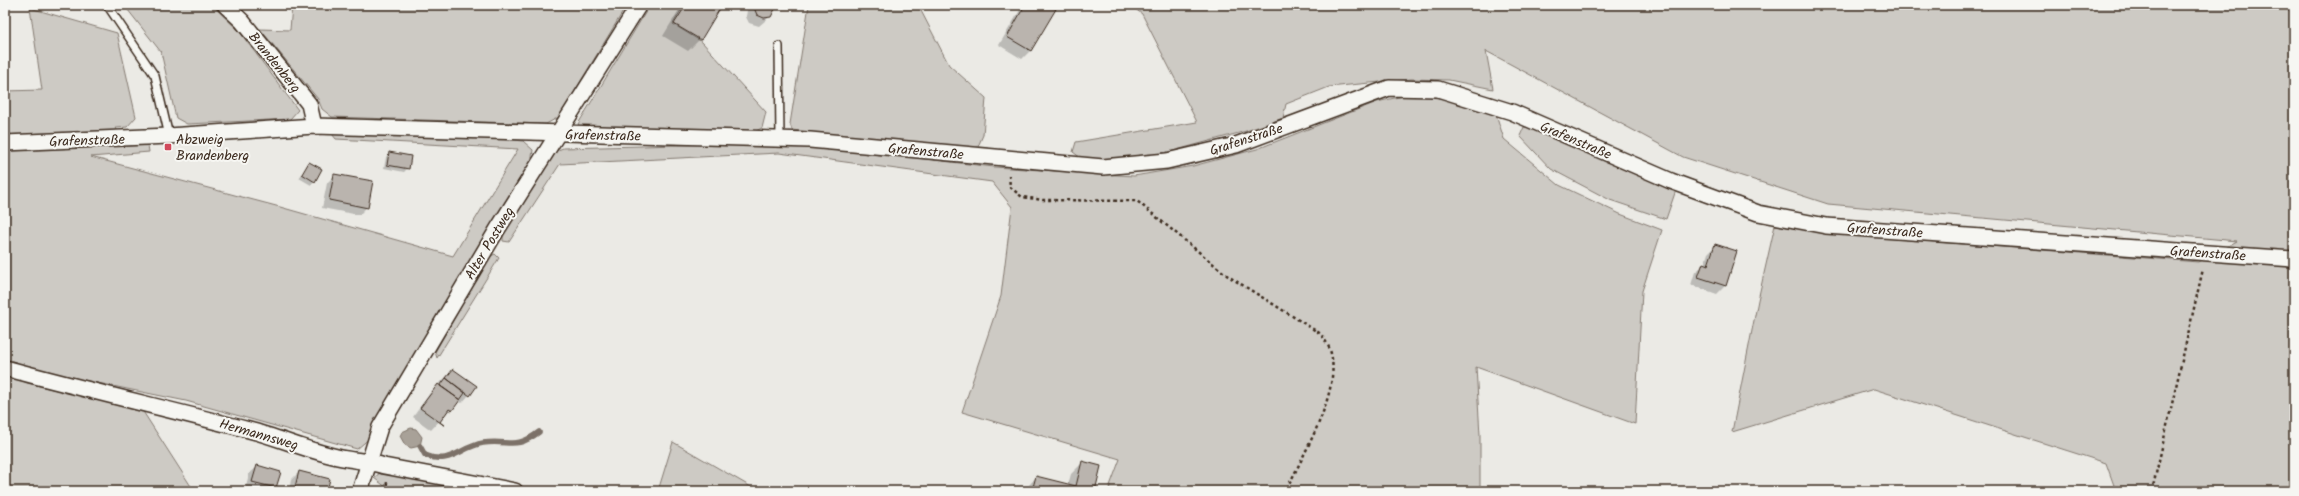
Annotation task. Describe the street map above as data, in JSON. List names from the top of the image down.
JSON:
{
  "streets": {
    "street": [
      "Brandenberg",
      "Grafenstraße",
      "Alter Postweg",
      "Hermannsweg"
    ]
  },
  "crossings": [
    ["Brandenberg", "Grafenstraße"],
    ["Grafenstraße", "Alter Postweg"],
    ["Alter Postweg", "Hermannsweg"]
  ],
  "places": {
    "transit": ["Abzweig Brandenberg"]
  }
}
